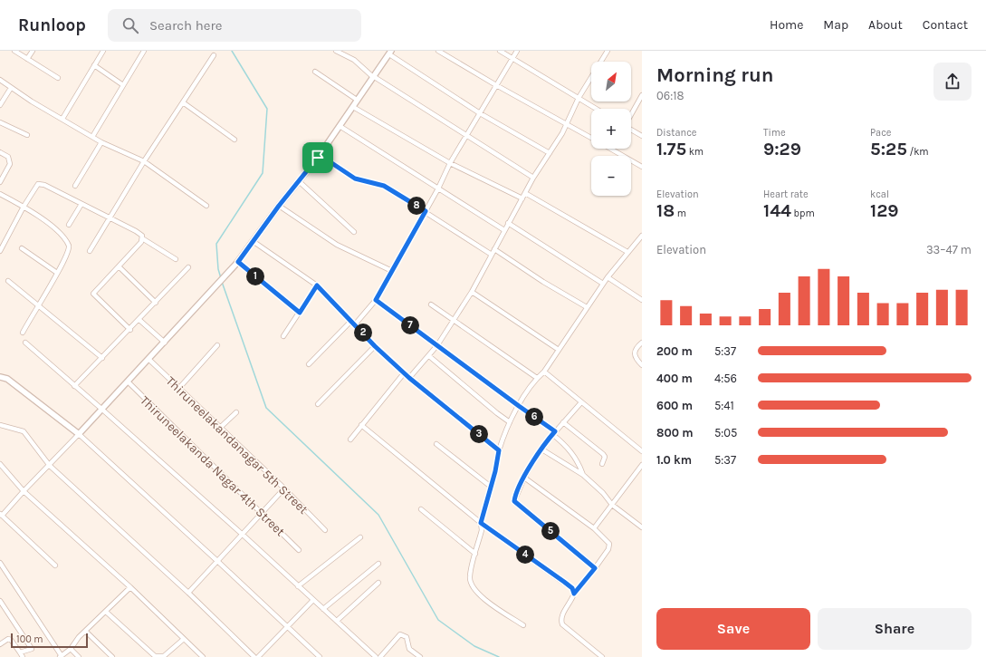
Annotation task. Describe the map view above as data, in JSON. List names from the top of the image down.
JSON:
{
  "streets": {
    "street": ["Thiruneelakandanagar 5th Street", "Thiruneelakanda Nagar 4th Street"]
  },
  "scale_bar": "100 m",
  "north": "top right",
  "page": {
    "header": "Runloop",
    "search": "Search here",
    "nav": [
      "Home",
      "Map",
      "About",
      "Contact"
    ],
    "heading": ["Morning run", "06:18"],
    "map_buttons": ["+", "−"],
    "stats": [
      ["Distance", "1.75 km"],
      ["Time", "9:29"],
      ["Pace", "5:25 /km"],
      ["Elevation", "18 m"],
      ["Heart rate", "144 bpm"],
      ["kcal", "129"]
    ],
    "pins": [
      "8",
      "1",
      "7",
      "2",
      "6",
      "3",
      "5",
      "4"
    ],
    "chart": ["Elevation", "33–47 m"],
    "list": [
      {
        "name": "200 m",
        "note": "5:37"
      },
      {
        "name": "400 m",
        "note": "4:56"
      },
      {
        "name": "600 m",
        "note": "5:41"
      },
      {
        "name": "800 m",
        "note": "5:05"
      },
      {
        "name": "1.0 km",
        "note": "5:37"
      }
    ],
    "buttons": ["Save", "Share"],
    "scale": "100 m"
  }
}
